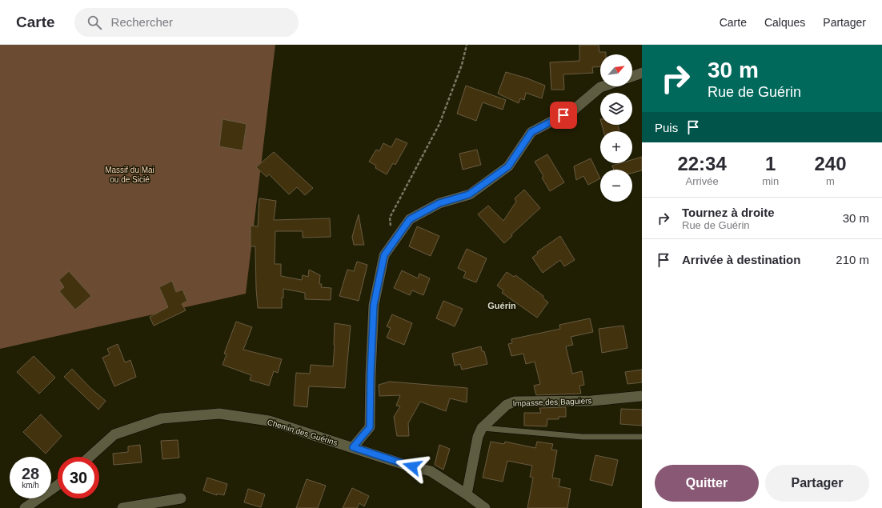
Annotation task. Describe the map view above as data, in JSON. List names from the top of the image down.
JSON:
{
  "streets": {
    "street": ["Impasse des Baguiers", "Chemin des Guérins"]
  },
  "crossings": [
    ["Impasse des Baguiers", "Chemin des Guérins"]
  ],
  "districts": ["Guérin"],
  "parks": ["Massif du Mai ou de Sicié"],
  "north": "top right",
  "page": {
    "header": "Carte",
    "search": "Rechercher",
    "nav": ["Carte", "Calques", "Partager"],
    "turn": ["30 m", "Rue de Guérin"],
    "map_buttons": ["+", "−"],
    "then": "Puis",
    "eta": [
      "22:34",
      "Arrivée",
      "1",
      "min",
      "240",
      "m"
    ],
    "list": [
      {
        "name": "Tournez à droite",
        "note": "Rue de Guérin",
        "value": "30 m"
      },
      {
        "name": "Arrivée à destination",
        "value": "210 m"
      }
    ],
    "speed": "28 km/h",
    "limit": "30",
    "buttons": ["Quitter", "Partager"]
  }
}
